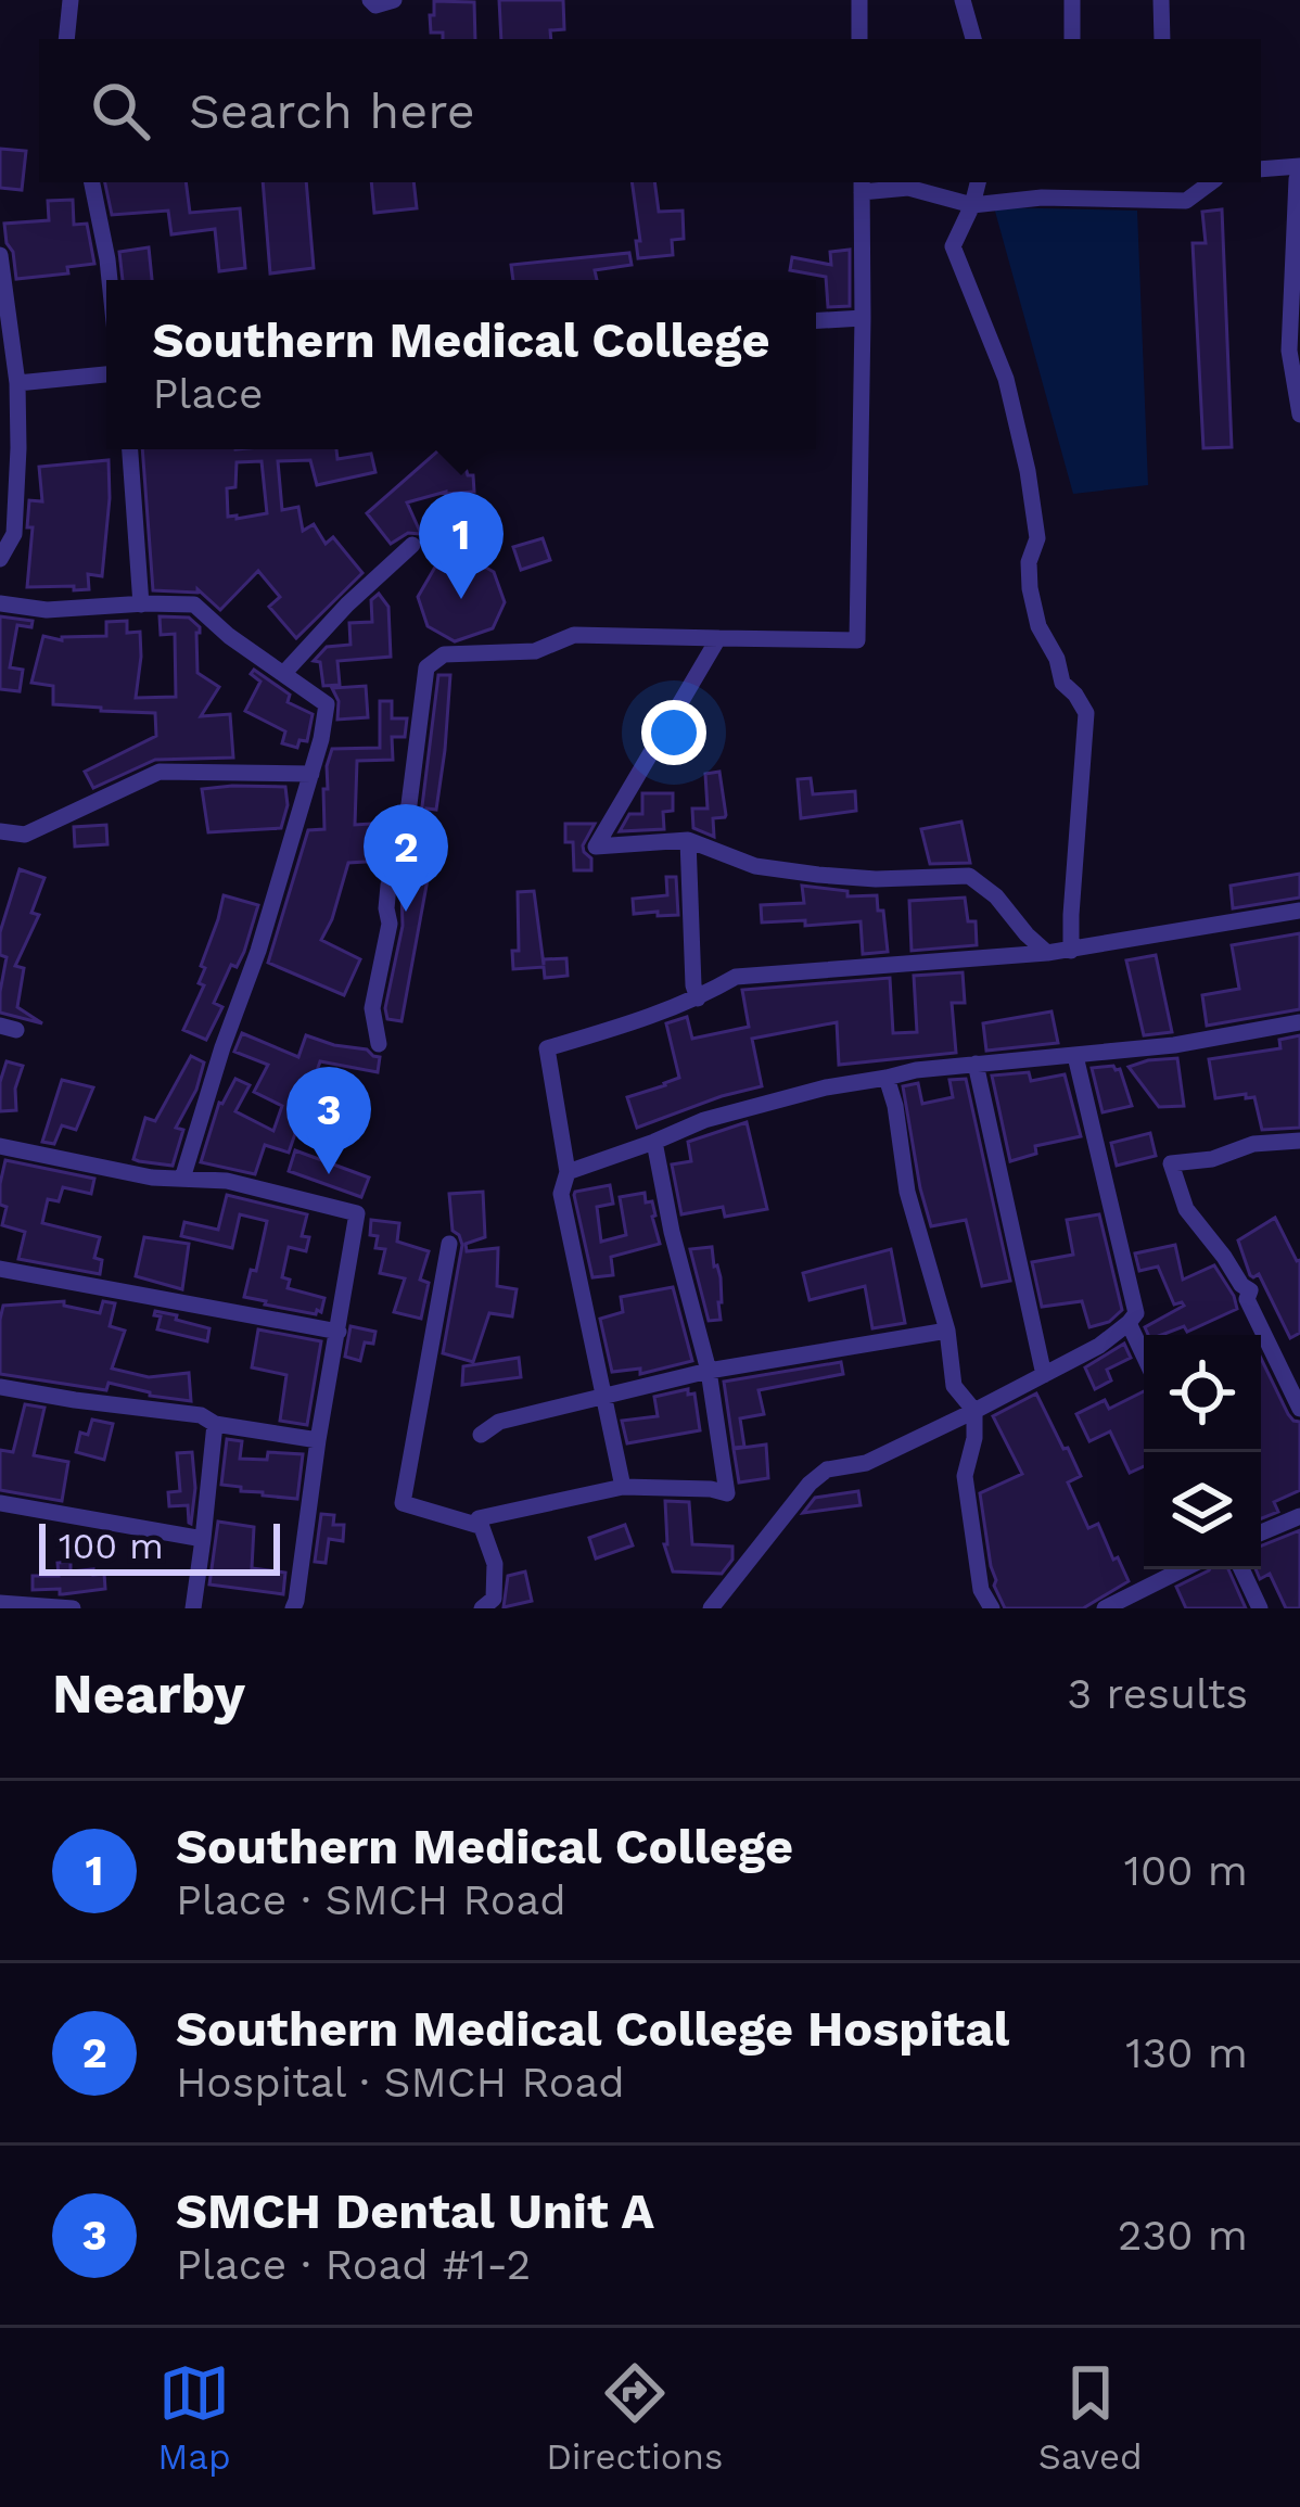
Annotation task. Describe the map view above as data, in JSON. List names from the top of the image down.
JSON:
{
  "scale_bar": "100 m",
  "page": {
    "search": "Search here",
    "popup": ["Southern Medical College", "Place"],
    "pins": ["1", "2", "3"],
    "scale": "100 m",
    "heading": ["Nearby", "3 results"],
    "list": [
      {
        "mark": "1",
        "name": "Southern Medical College",
        "note": "Place · SMCH Road",
        "value": "100 m"
      },
      {
        "mark": "2",
        "name": "Southern Medical College Hospital",
        "note": "Hospital · SMCH Road",
        "value": "130 m"
      },
      {
        "mark": "3",
        "name": "SMCH Dental Unit A",
        "note": "Place · Road #1-2",
        "value": "230 m"
      }
    ],
    "nav": ["Map", "Directions", "Saved"]
  }
}
